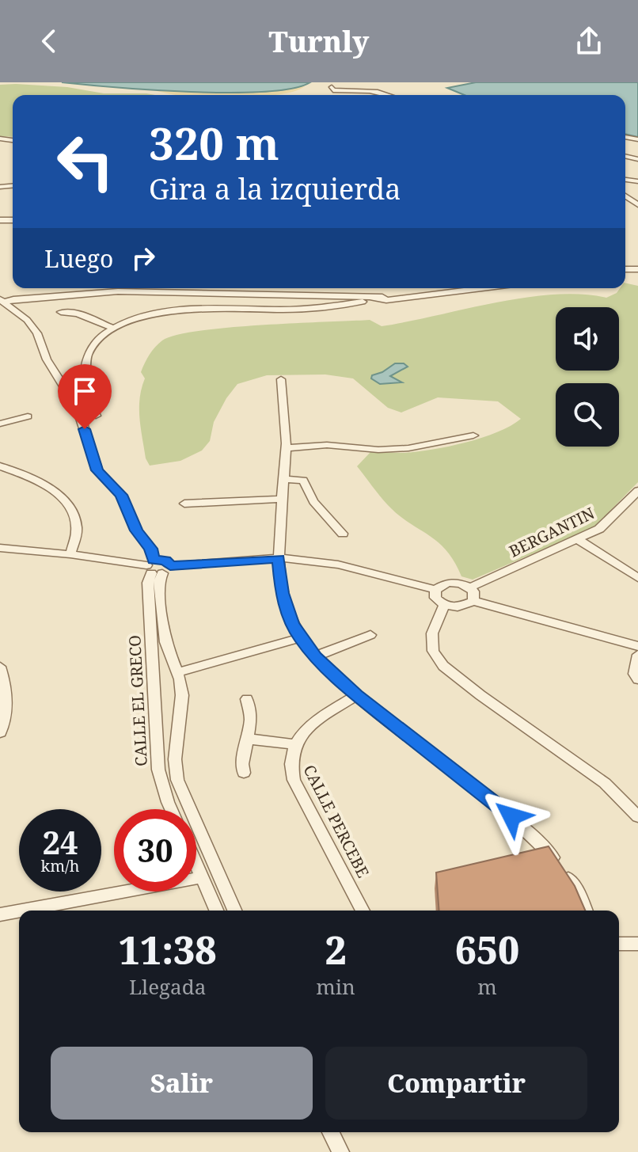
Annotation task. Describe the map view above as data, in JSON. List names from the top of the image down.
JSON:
{
  "streets": {
    "street": ["BERGANTIN", "CALLE EL GRECO", "CALLE PERCEBE"]
  },
  "page": {
    "header": "Turnly",
    "turn": ["320 m", "Gira a la izquierda"],
    "then": "Luego",
    "speed": "24 km/h",
    "limit": "30",
    "eta": [
      "11:38",
      "Llegada",
      "2",
      "min",
      "650",
      "m"
    ],
    "buttons": ["Salir", "Compartir"]
  }
}
